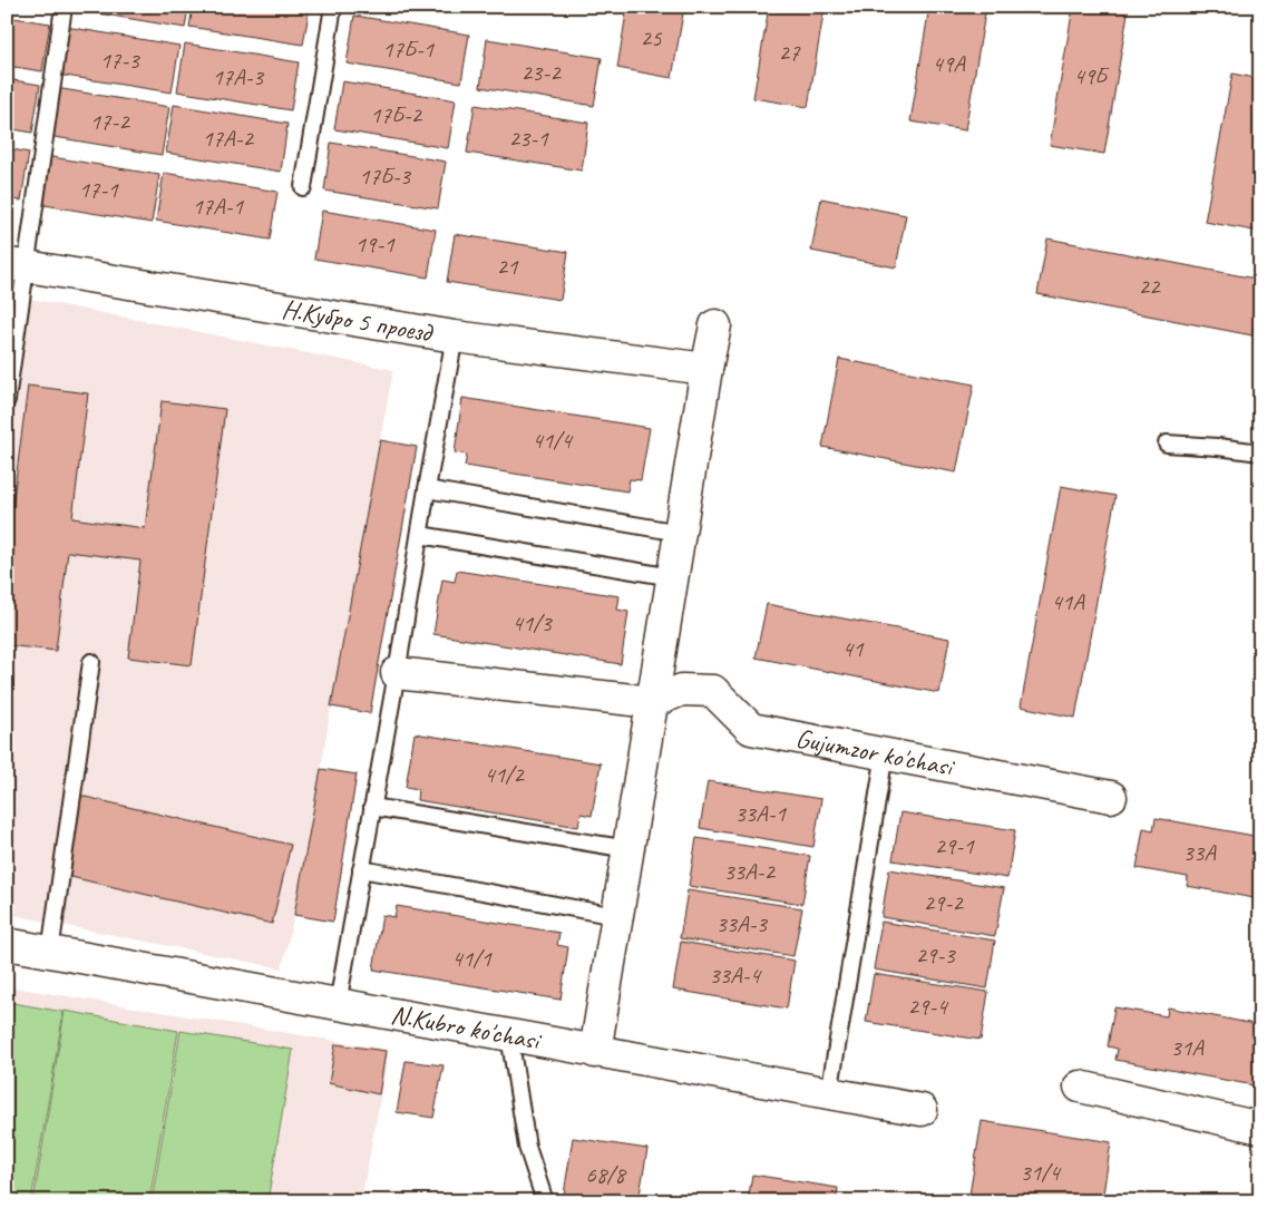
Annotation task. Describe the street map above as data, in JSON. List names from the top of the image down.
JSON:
{
  "streets": {
    "street": ["Н.Кубро 5 проезд", "Gujumzor ko'chasi", "N.Kubro ko'chasi"]
  },
  "house_numbers": [
    "25",
    "17Б-1",
    "27",
    "17-3",
    "49А",
    "23-2",
    "49Б",
    "17А-3",
    "17Б-2",
    "17-2",
    "17А-2",
    "23-1",
    "17Б-3",
    "17-1",
    "17А-1",
    "19-1",
    "21",
    "22",
    "41/4",
    "41А",
    "41/3",
    "41",
    "41/2",
    "33А-1",
    "29-1",
    "33А",
    "33А-2",
    "29-2",
    "33А-3",
    "29-3",
    "41/1",
    "33А-4",
    "29-4",
    "31А",
    "31/4",
    "68/8"
  ]
}
